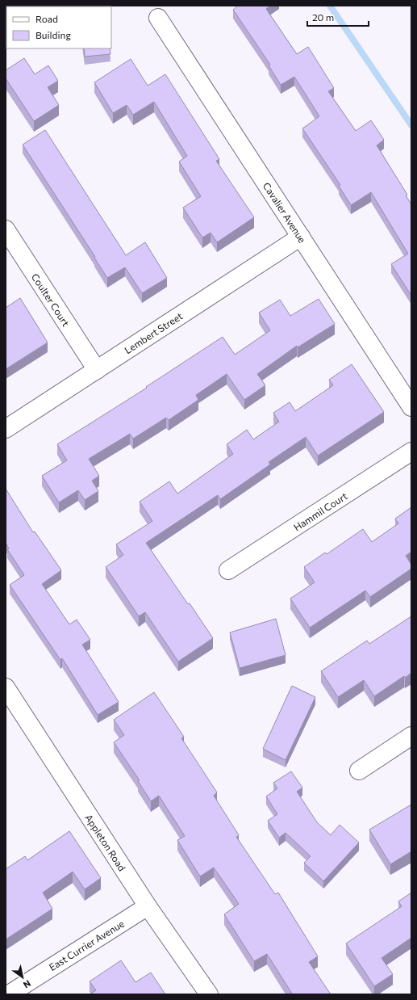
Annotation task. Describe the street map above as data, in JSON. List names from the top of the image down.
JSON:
{
  "streets": {
    "street": [
      "Cavalier Avenue",
      "Coulter Court",
      "Lembert Street",
      "Hammil Court",
      "Appleton Road",
      "East Currier Avenue"
    ]
  },
  "crossings": [
    ["Cavalier Avenue", "Lembert Street"],
    ["Coulter Court", "Lembert Street"],
    ["Appleton Road", "East Currier Avenue"]
  ],
  "legend": ["Road", "Building"],
  "scale_bar": "20 m",
  "north": "bottom right"
}
